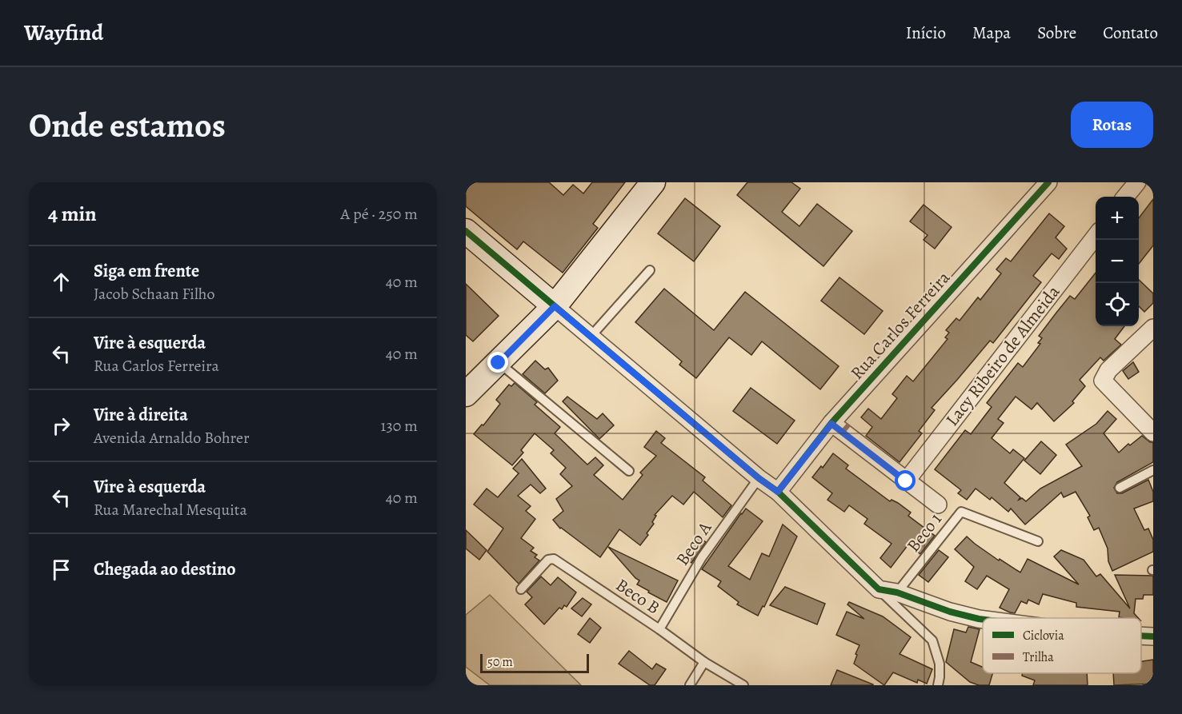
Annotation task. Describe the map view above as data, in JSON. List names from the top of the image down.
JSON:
{
  "streets": {
    "street": ["Rua Carlos Ferreira", "Lacy Ribeiro de Almeida"],
    "lane": ["Beco 1", "Beco A", "Beco B"]
  },
  "crossings": [
    ["Beco A", "Beco B"]
  ],
  "legend": ["Ciclovia", "Trilha"],
  "scale_bar": "50 m",
  "page": {
    "header": "Wayfind",
    "nav": [
      "Início",
      "Mapa",
      "Sobre",
      "Contato"
    ],
    "buttons": "Rotas",
    "title": "Onde estamos",
    "heading": ["4 min", "A pé · 250 m"],
    "map_buttons": ["+", "−"],
    "list": [
      ["Siga em frente", "Jacob Schaan Filho", "40 m"],
      ["Vire à esquerda", "Rua Carlos Ferreira", "40 m"],
      ["Vire à direita", "Avenida Arnaldo Bohrer", "130 m"],
      ["Vire à esquerda", "Rua Marechal Mesquita", "40 m"],
      "Chegada ao destino"
    ],
    "scale": "50 m"
  }
}
